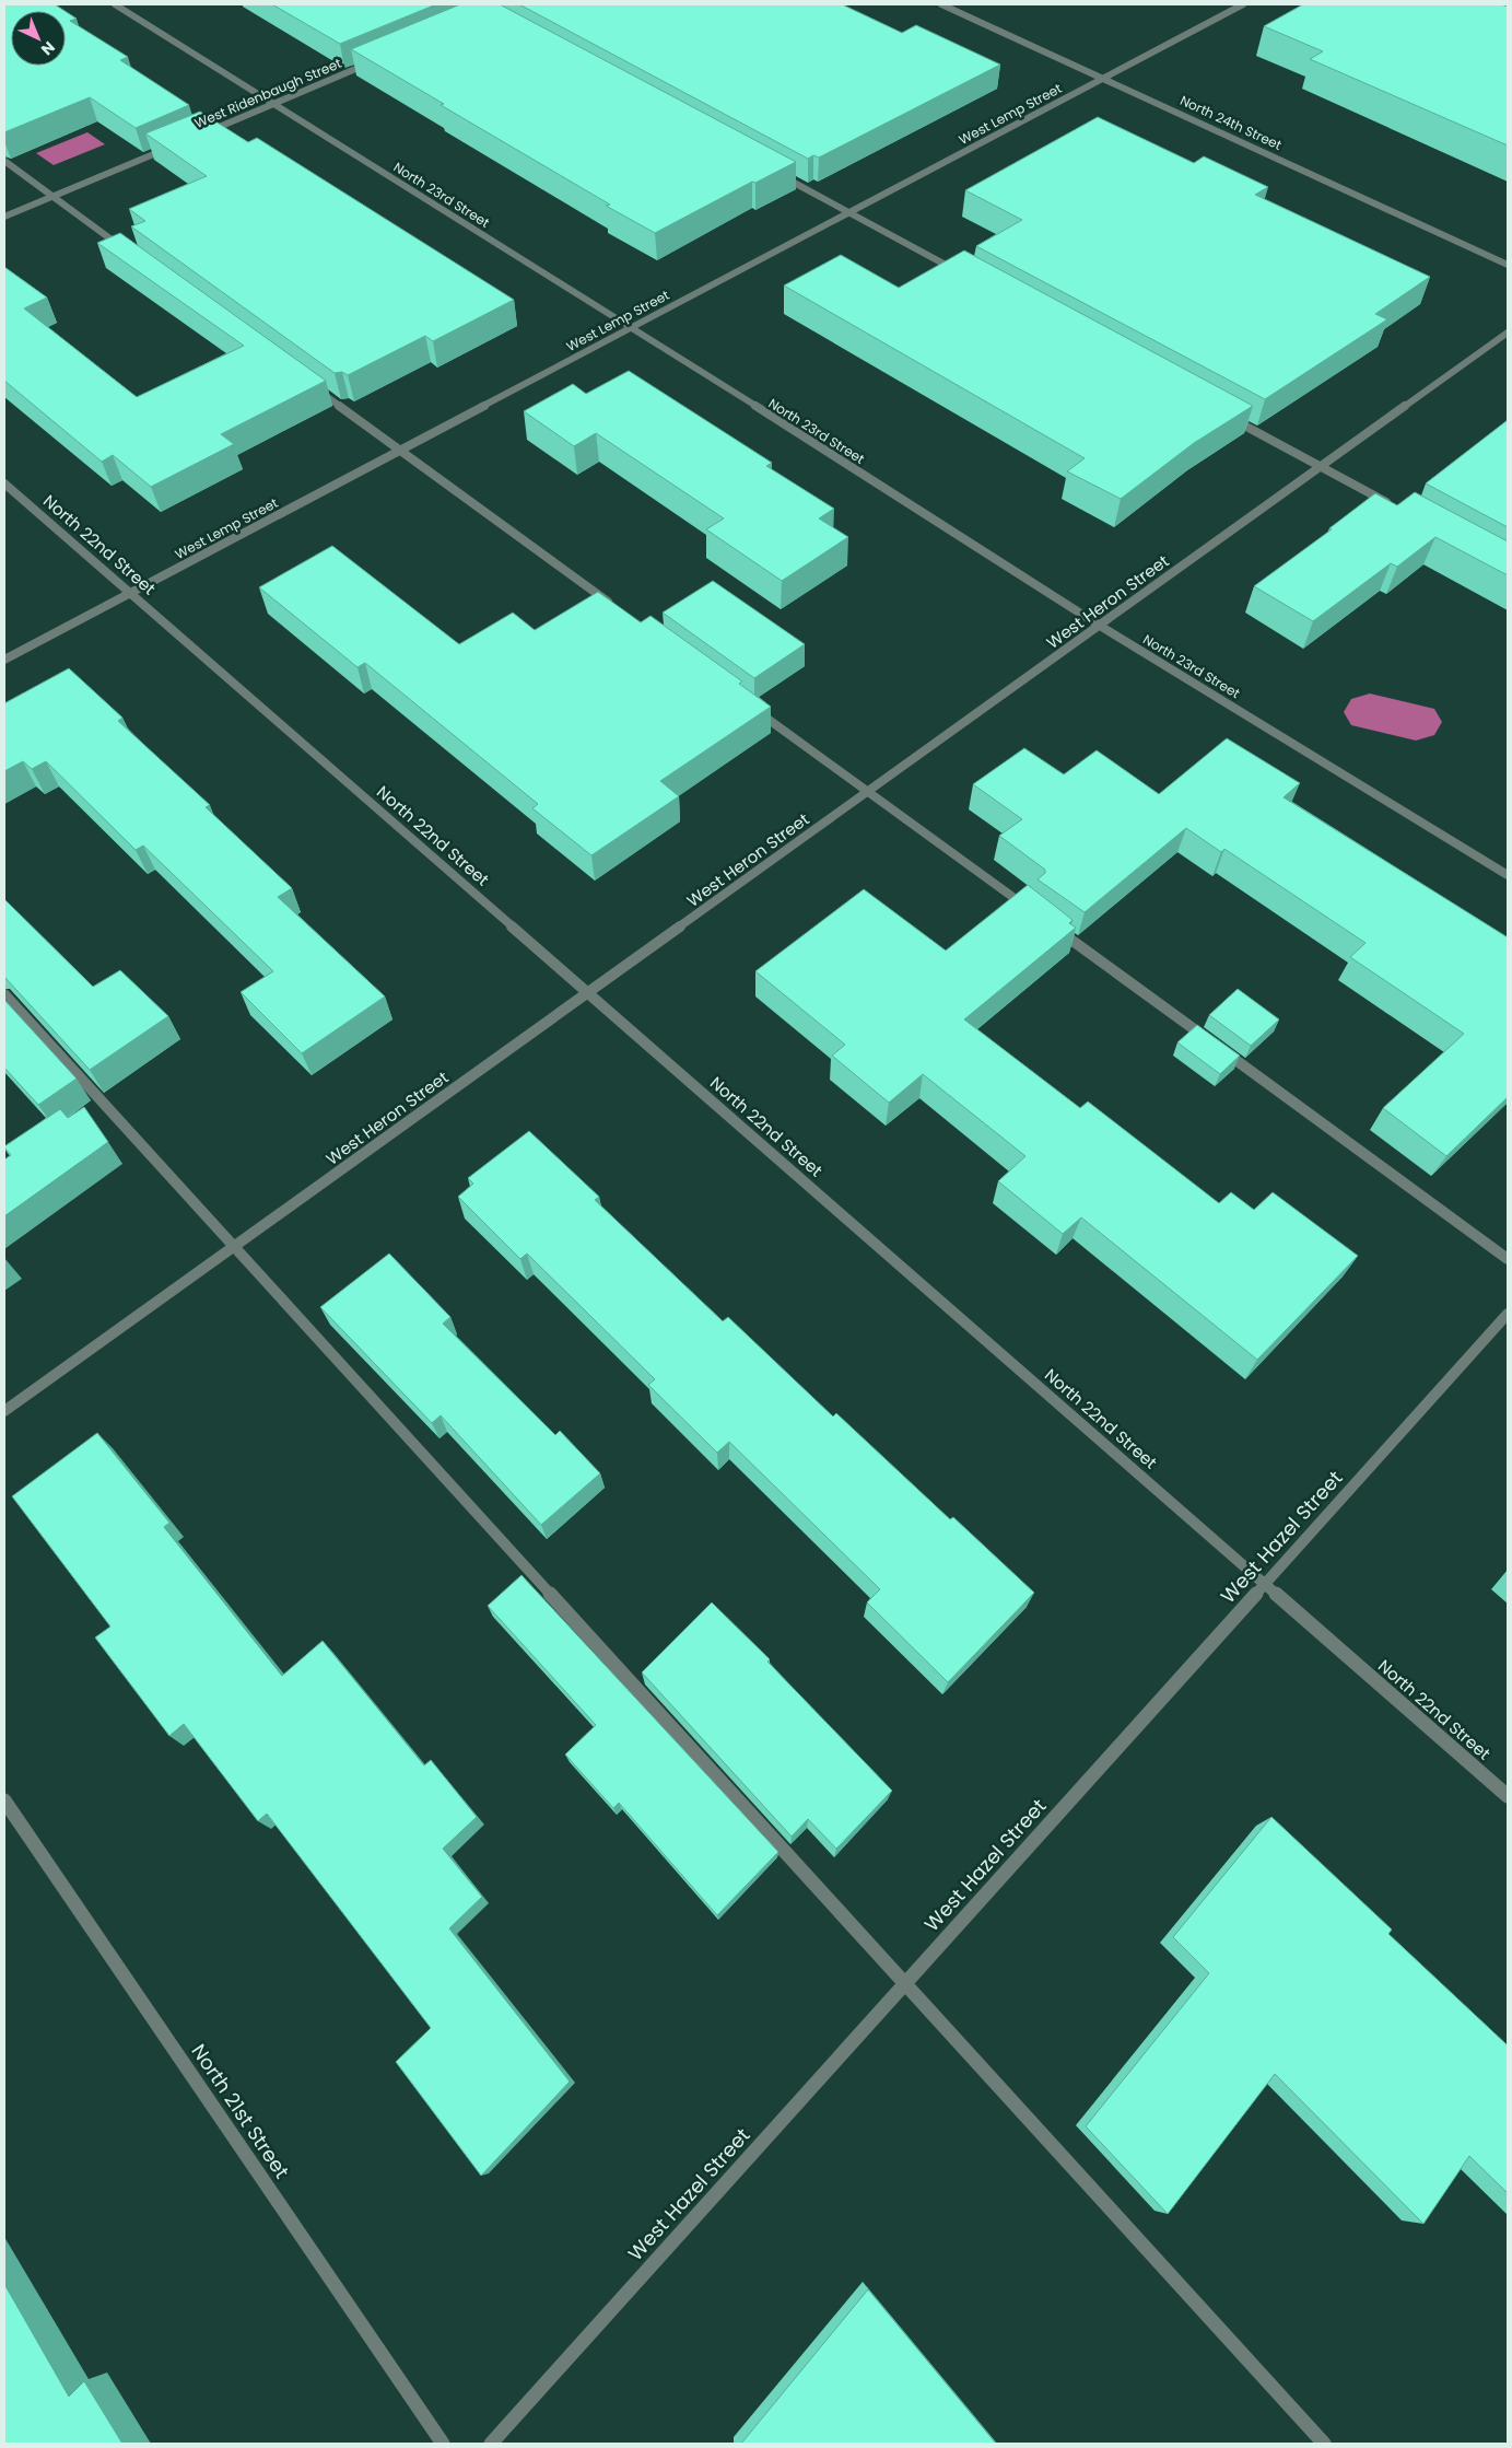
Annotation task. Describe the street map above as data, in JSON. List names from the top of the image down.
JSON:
{
  "streets": {
    "street": [
      "West Ridenbaugh Street",
      "West Lemp Street",
      "North 24th Street",
      "North 23rd Street",
      "North 22nd Street",
      "West Heron Street",
      "West Hazel Street",
      "North 21st Street"
    ]
  },
  "crossings": [
    ["West Ridenbaugh Street", "North 23rd Street"],
    ["West Lemp Street", "North 24th Street"],
    ["West Lemp Street", "North 23rd Street"],
    ["West Lemp Street", "North 22nd Street"],
    ["North 23rd Street", "West Heron Street"],
    ["North 22nd Street", "West Heron Street"],
    ["North 22nd Street", "West Hazel Street"]
  ],
  "north": "bottom right"
}
